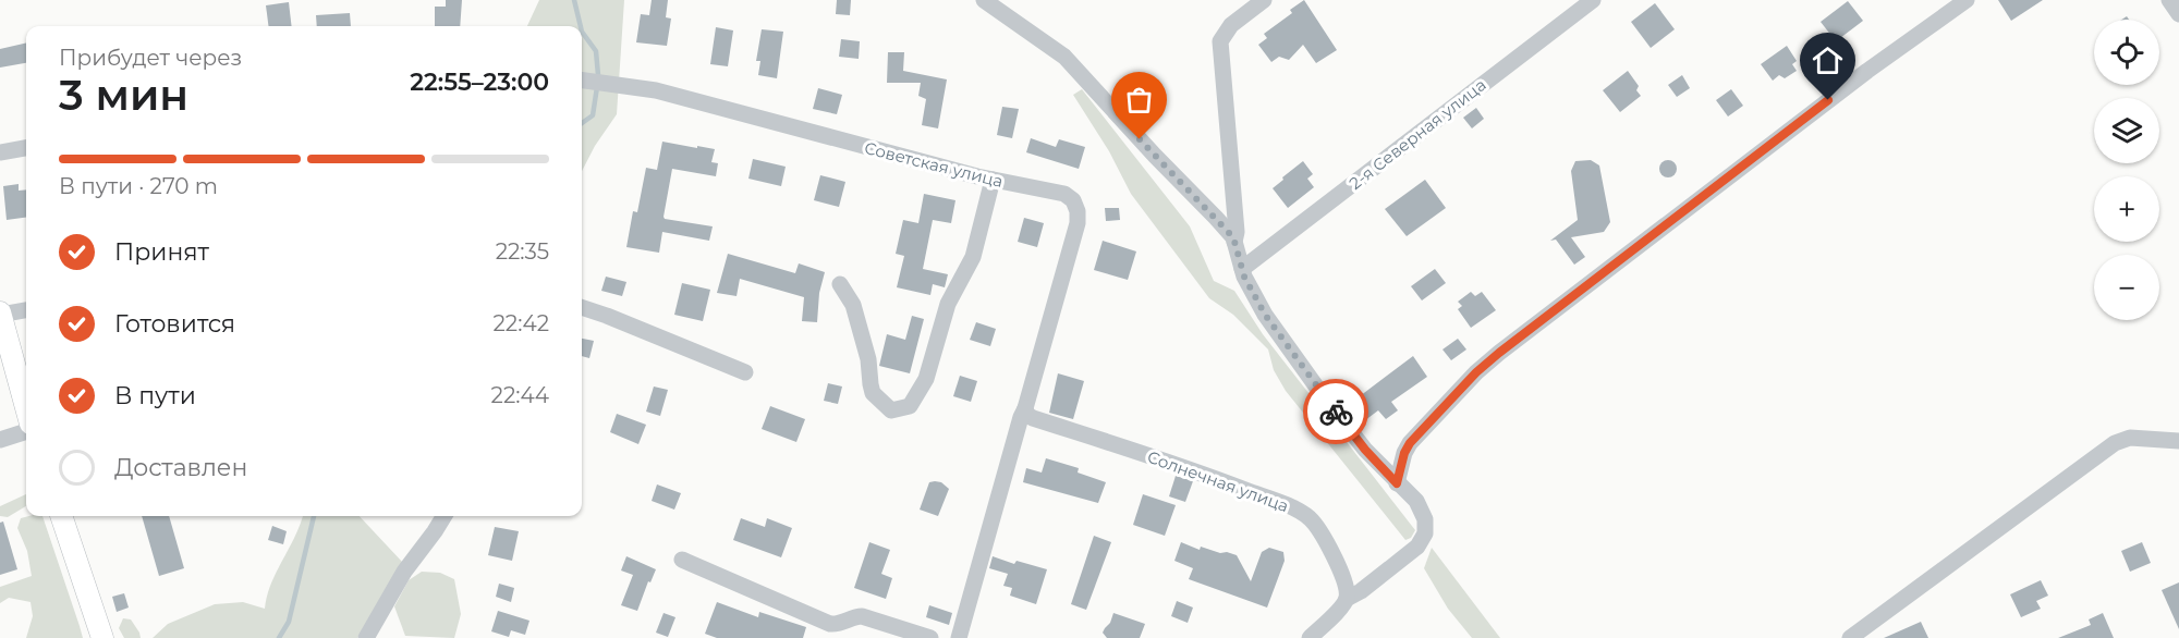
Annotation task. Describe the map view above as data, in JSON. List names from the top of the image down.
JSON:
{
  "streets": {
    "street": ["2-я Северная улица", "Советская улица", "Солнечная улица"]
  },
  "crossings": [
    ["Советская улица", "Солнечная улица"]
  ],
  "page": {
    "map_buttons": ["+", "−"],
    "heading": ["3 мин", "Прибудет через", "22:55–23:00"],
    "bar": "В пути · 270 m",
    "list": [
      ["Принят", "22:35"],
      ["Готовится", "22:42"],
      ["В пути", "22:44"],
      "Доставлен"
    ]
  }
}
